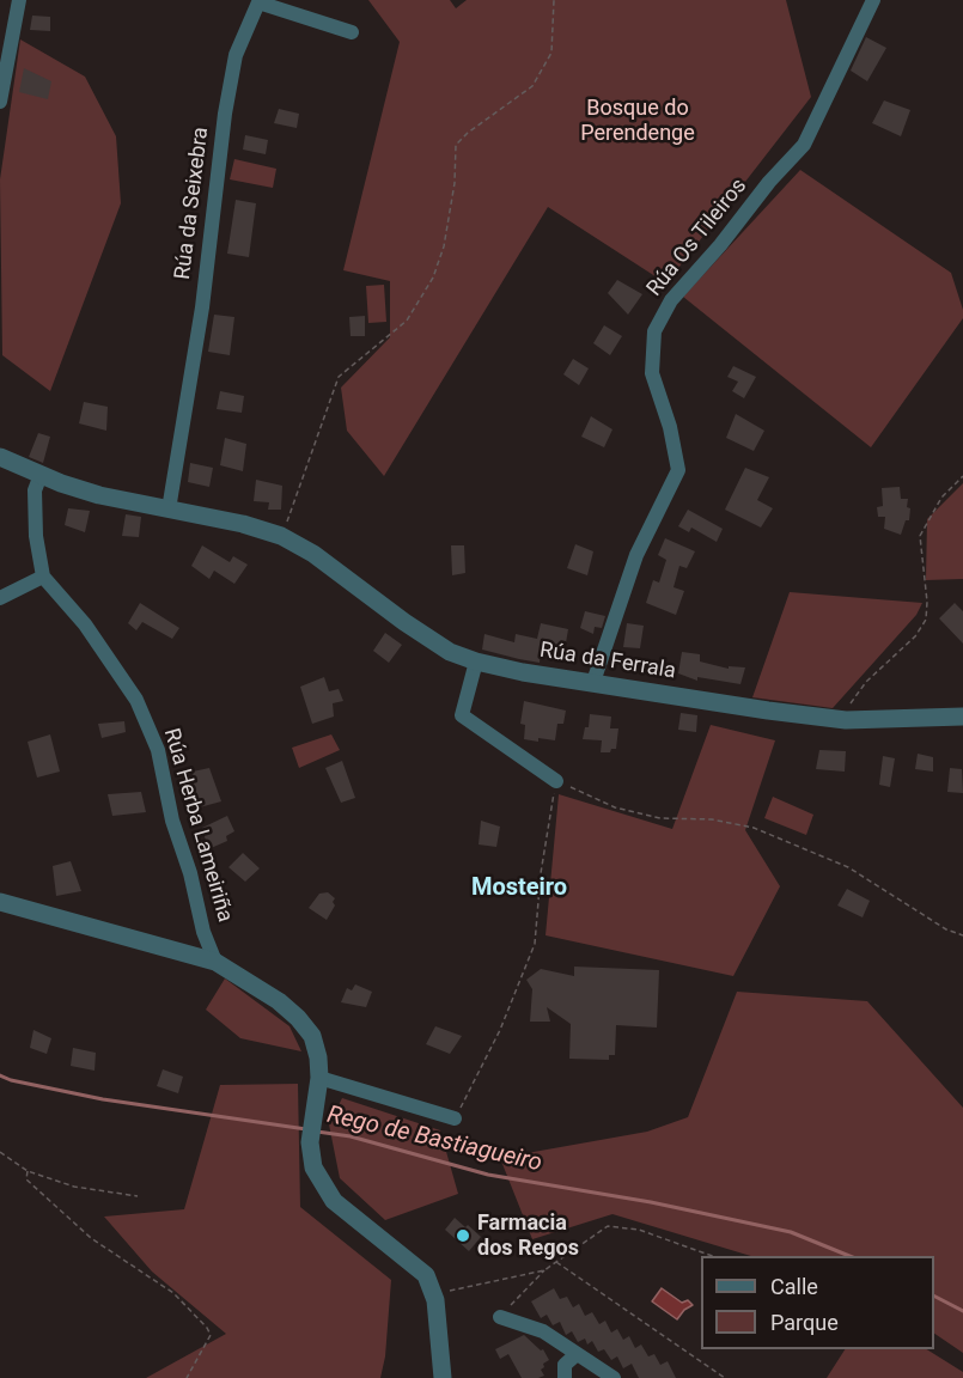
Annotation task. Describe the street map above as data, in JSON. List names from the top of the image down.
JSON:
{
  "streets": {
    "street": [
      "Rúa da Seixebra",
      "Rúa Os Tileiros",
      "Rúa da Ferrala",
      "Rúa Herba Lameiriña"
    ]
  },
  "crossings": [
    ["Rúa da Seixebra", "Rúa da Ferrala"],
    ["Rúa Os Tileiros", "Rúa da Ferrala"]
  ],
  "districts": ["Mosteiro"],
  "water": ["Rego de Bastiagueiro"],
  "parks": ["Bosque do Perendenge"],
  "places": ["Farmacia dos Regos"],
  "legend": ["Calle", "Parque"]
}
